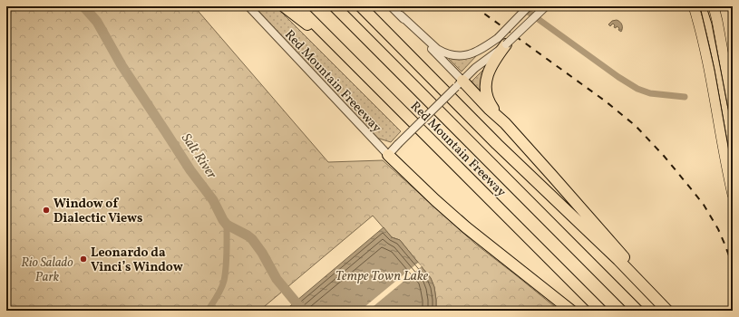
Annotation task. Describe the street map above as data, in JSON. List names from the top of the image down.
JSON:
{
  "streets": {
    "highway": ["Red Mountain Freeway"],
    "street": ["Red Mountain Freeeway"]
  },
  "water": ["Salt River", "Tempe Town Lake"],
  "parks": ["Rio Salado Park"],
  "places": ["Window of Dialectic Views", "Leonardo da Vinci’s Window"]
}
